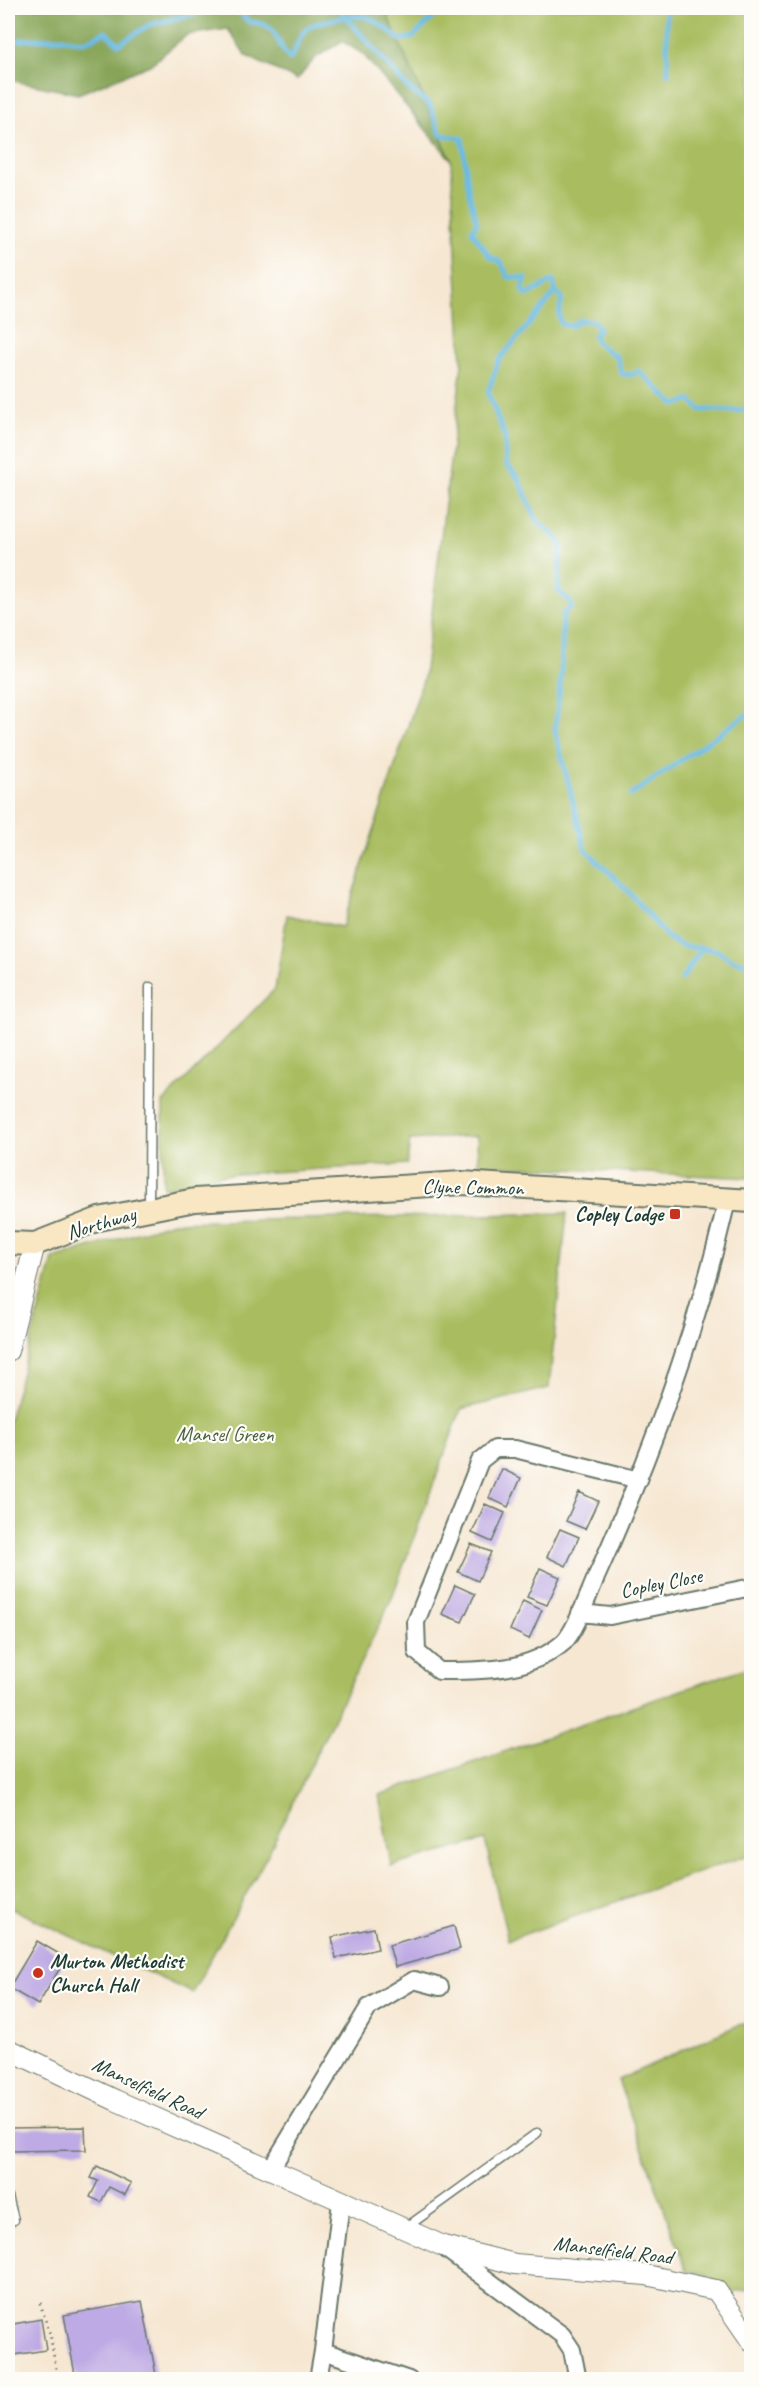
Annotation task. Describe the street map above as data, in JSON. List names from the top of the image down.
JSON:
{
  "streets": {
    "main road": ["Clyne Common", "Northway"],
    "street": ["Copley Close", "Manselfield Road"]
  },
  "crossings": [
    ["Clyne Common", "Northway"]
  ],
  "parks": ["Mansel Green"],
  "places": {
    "transit": ["Copley Lodge"],
    "other": ["Murton Methodist Church Hall"]
  }
}
